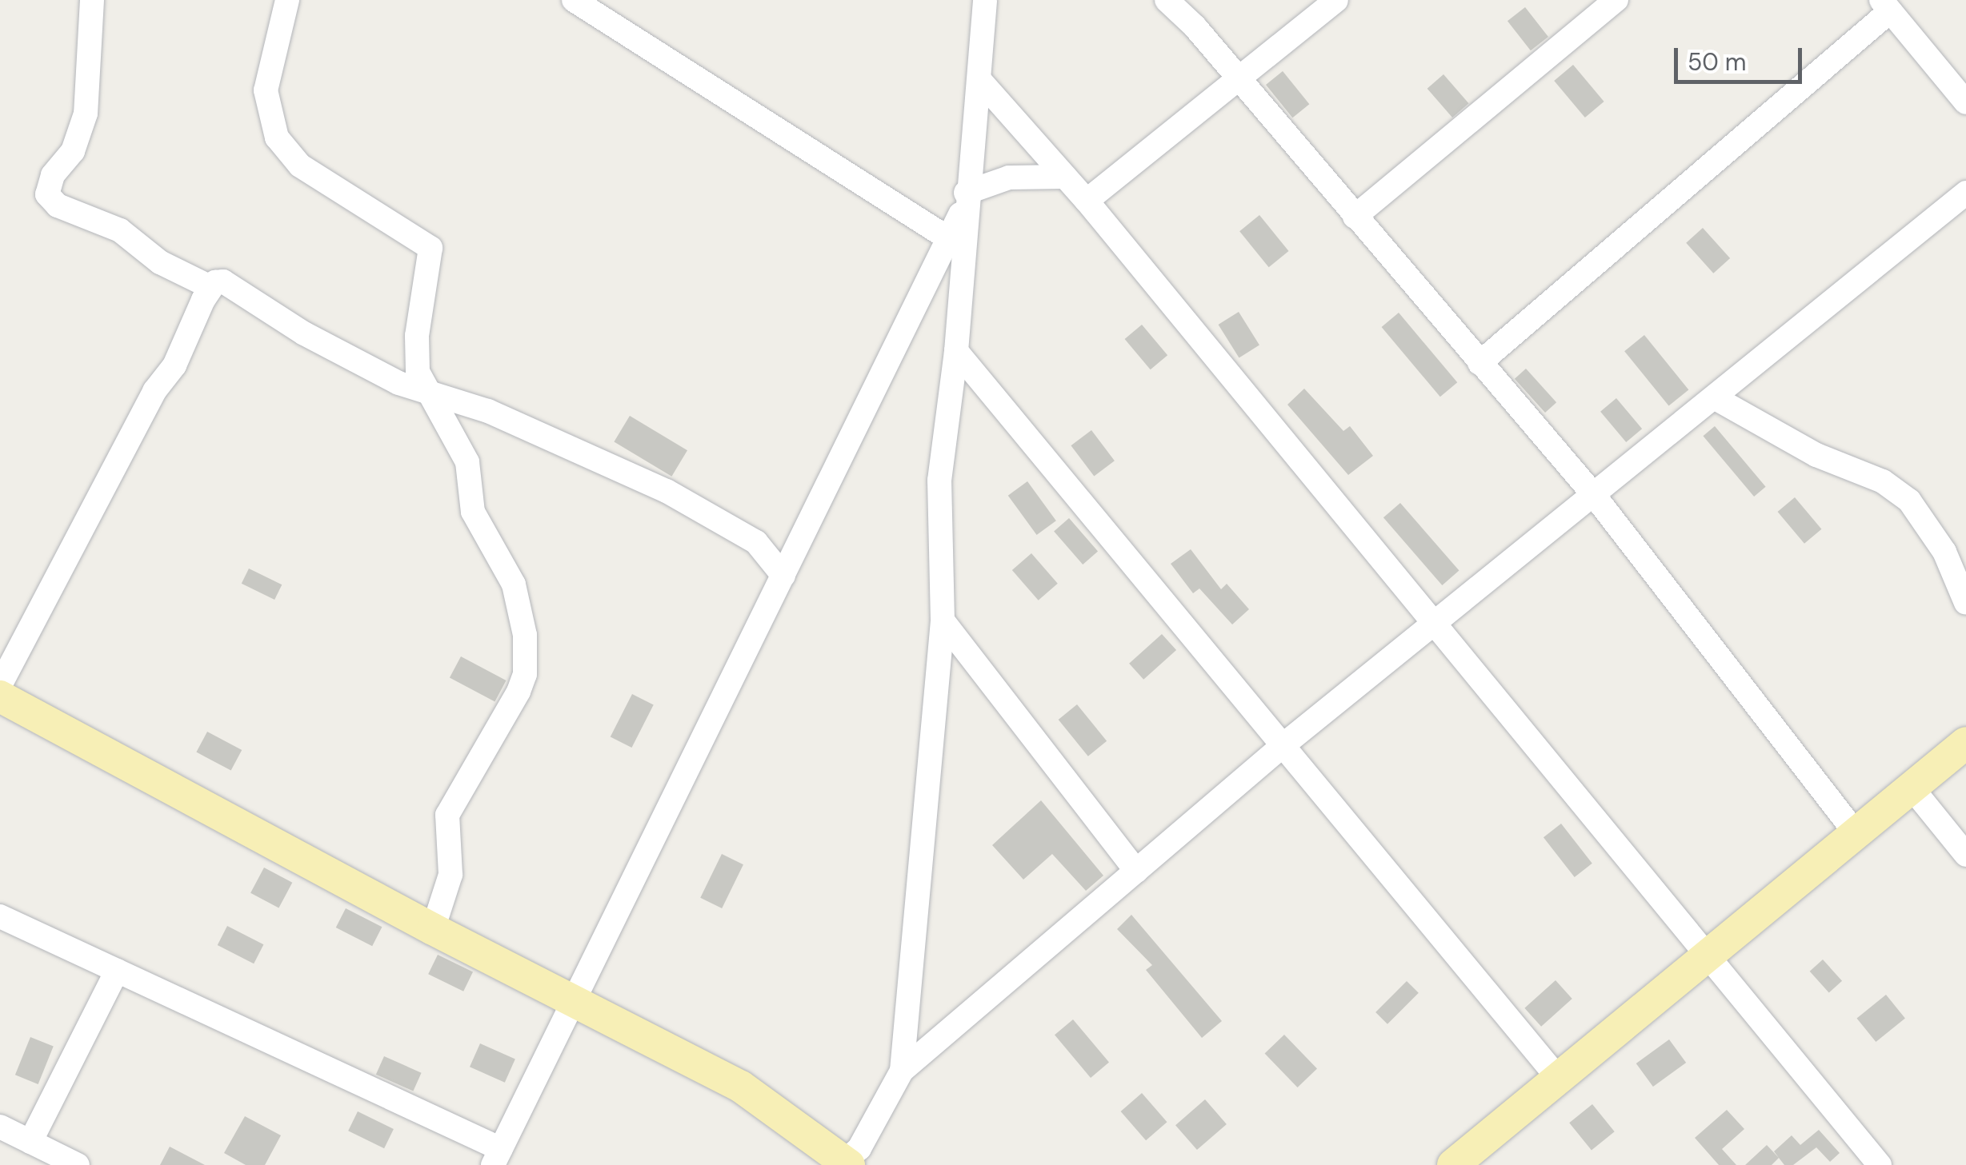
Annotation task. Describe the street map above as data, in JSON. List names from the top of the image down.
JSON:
{
  "scale_bar": "50 m"
}
